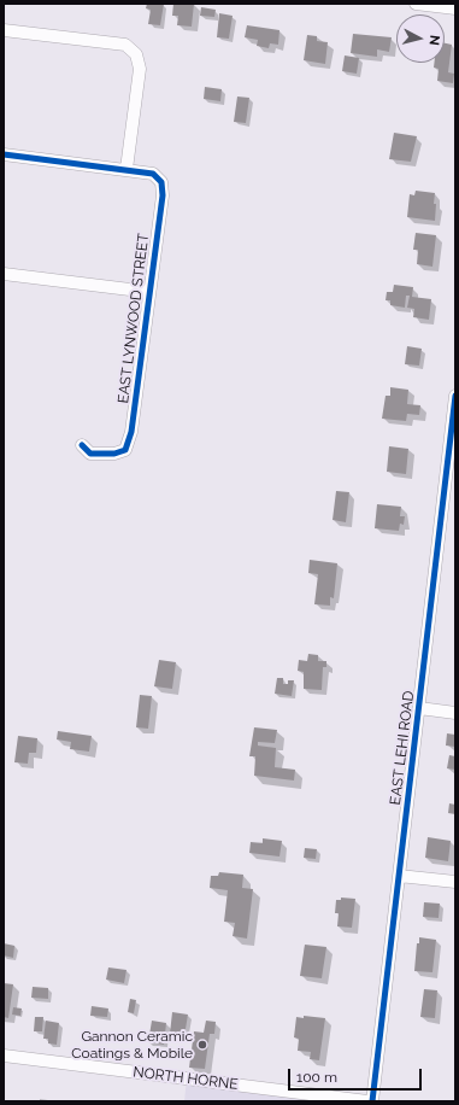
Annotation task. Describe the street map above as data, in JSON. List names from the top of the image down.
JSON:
{
  "streets": {
    "street": ["EAST LYNWOOD STREET", "EAST LEHI ROAD", "NORTH HORNE"]
  },
  "places": ["Gannon Ceramic Coatings & Mobile"],
  "scale_bar": "100 m",
  "north": "right"
}
